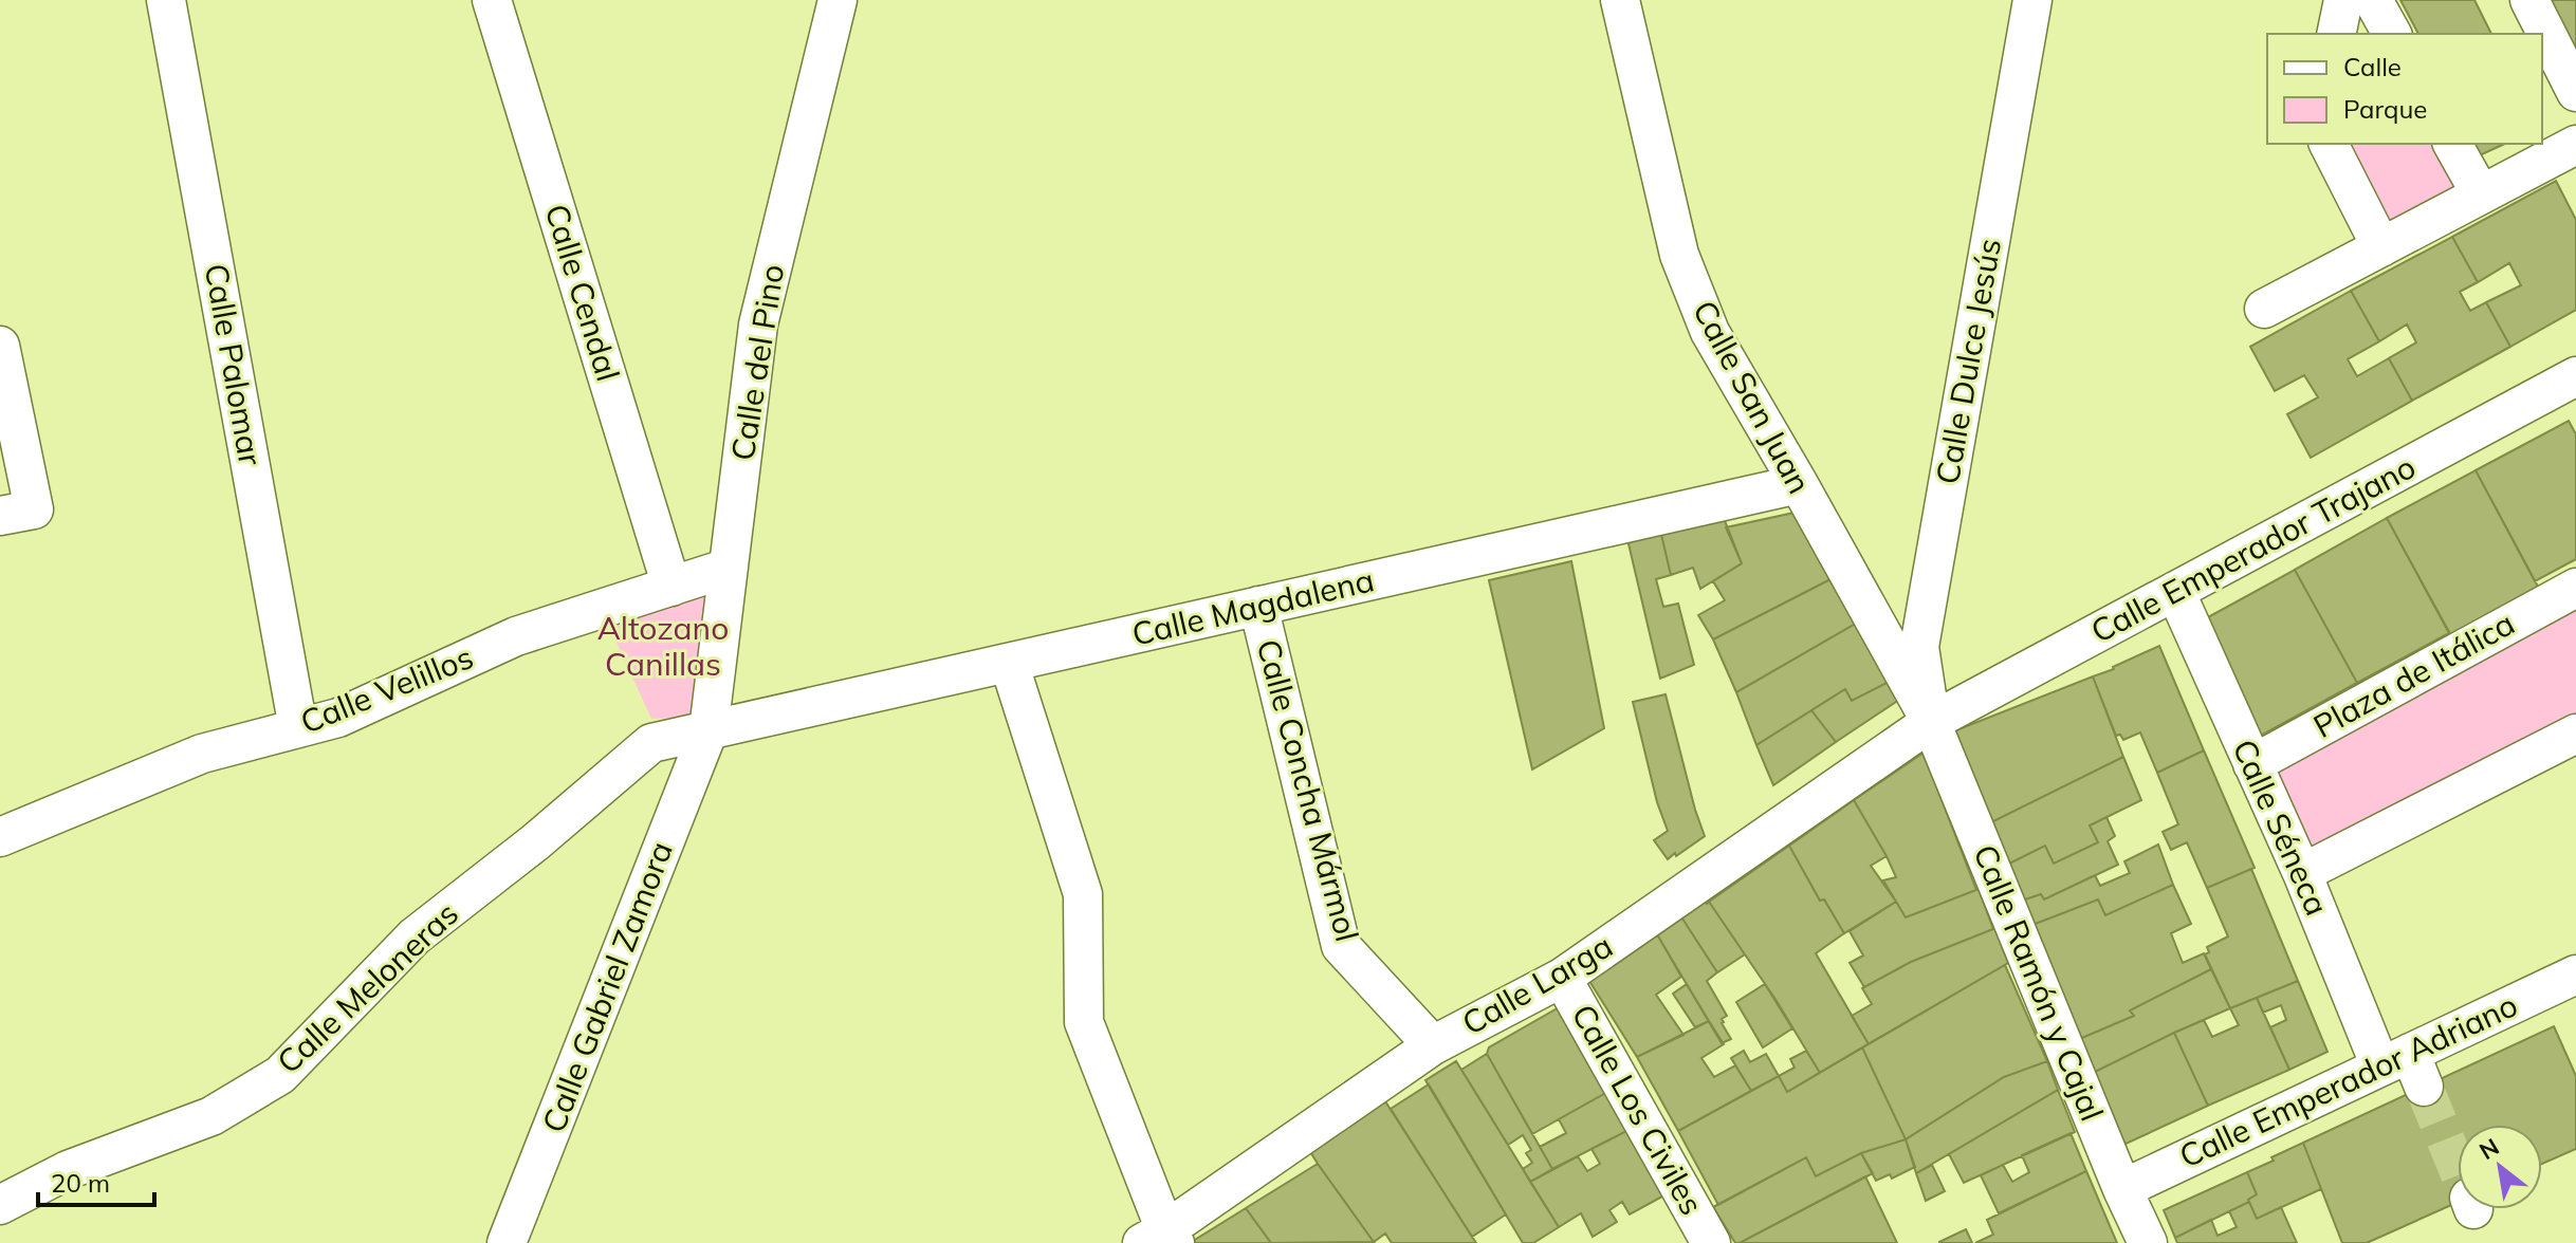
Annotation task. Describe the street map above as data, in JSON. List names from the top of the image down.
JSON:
{
  "streets": {
    "street": [
      "Calle Cendal",
      "Calle Dulce Jesús",
      "Calle del Pino",
      "Calle Palomar",
      "Calle San Juan",
      "Calle Emperador Trajano",
      "Calle Magdalena",
      "Plaza de Itálica",
      "Calle Velillos",
      "Calle Concha Mármol",
      "Calle Séneca",
      "Calle Ramón y Cajal",
      "Calle Larga",
      "Calle Gabriel Zamora",
      "Calle Meloneras",
      "Calle Emperador Adriano",
      "Calle Los Civiles"
    ]
  },
  "crossings": [
    ["Calle Cendal", "Calle Velillos"],
    ["Calle Dulce Jesús", "Calle San Juan"],
    ["Calle Dulce Jesús", "Calle Emperador Trajano"],
    ["Calle Dulce Jesús", "Calle Ramón y Cajal"],
    ["Calle Dulce Jesús", "Calle Larga"],
    ["Calle del Pino", "Calle Magdalena"],
    ["Calle del Pino", "Calle Velillos"],
    ["Calle del Pino", "Calle Gabriel Zamora"],
    ["Calle del Pino", "Calle Meloneras"],
    ["Calle Palomar", "Calle Velillos"],
    ["Calle San Juan", "Calle Emperador Trajano"],
    ["Calle San Juan", "Calle Magdalena"],
    ["Calle San Juan", "Calle Ramón y Cajal"],
    ["Calle San Juan", "Calle Larga"],
    ["Calle Emperador Trajano", "Calle Séneca"],
    ["Calle Emperador Trajano", "Calle Ramón y Cajal"],
    ["Calle Emperador Trajano", "Calle Larga"],
    ["Calle Magdalena", "Calle Concha Mármol"],
    ["Calle Magdalena", "Calle Gabriel Zamora"],
    ["Calle Magdalena", "Calle Meloneras"],
    ["Plaza de Itálica", "Calle Séneca"],
    ["Calle Concha Mármol", "Calle Larga"],
    ["Calle Séneca", "Calle Emperador Adriano"],
    ["Calle Ramón y Cajal", "Calle Larga"],
    ["Calle Ramón y Cajal", "Calle Emperador Adriano"],
    ["Calle Larga", "Calle Los Civiles"],
    ["Calle Gabriel Zamora", "Calle Meloneras"]
  ],
  "parks": ["Altozano Canillas"],
  "legend": ["Calle", "Parque"],
  "scale_bar": "20 m",
  "north": "top left"
}
